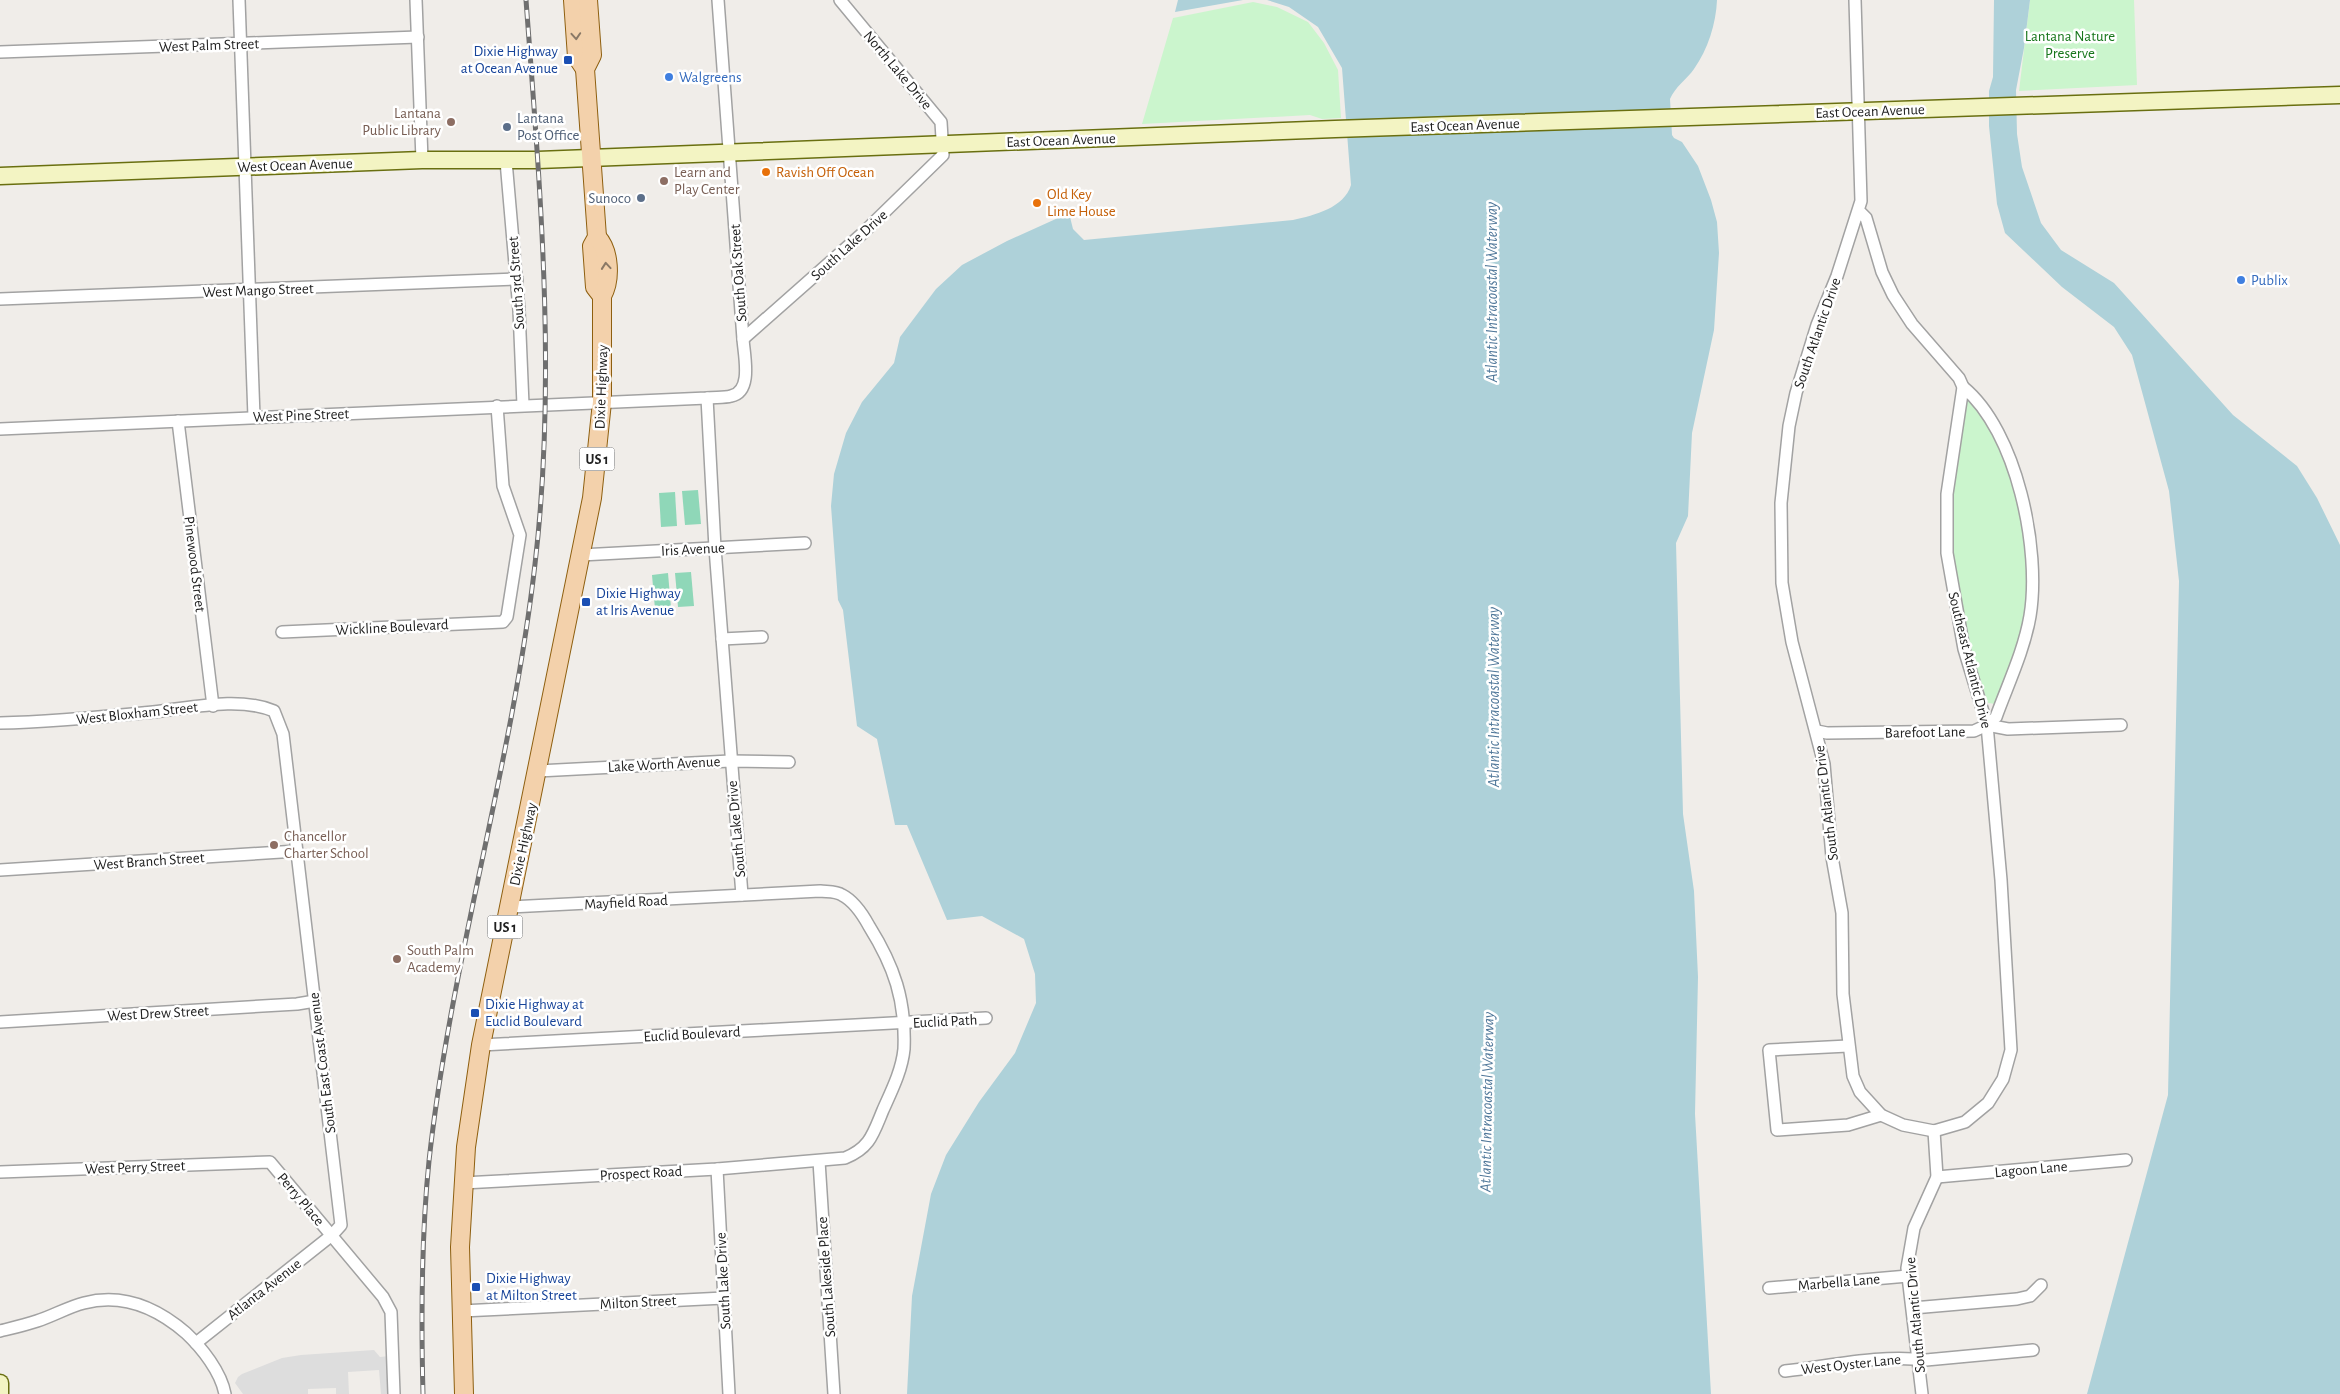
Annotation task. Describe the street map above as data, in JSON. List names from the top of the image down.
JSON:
{
  "streets": {
    "main road": [
      "East Ocean Avenue",
      "West Ocean Avenue",
      "Dixie Highway",
      "US 1"
    ],
    "street": [
      "West Palm Street",
      "North Lake Drive",
      "South Lake Drive",
      "South Oak Street",
      "South 3rd Street",
      "West Mango Street",
      "South Atlantic Drive",
      "West Pine Street",
      "Iris Avenue",
      "Pinewood Street",
      "Wickline Boulevard",
      "Southeast Atlantic Drive",
      "West Bloxham Street",
      "Barefoot Lane",
      "Lake Worth Avenue",
      "West Branch Street",
      "Mayfield Road",
      "West Drew Street",
      "Euclid Path",
      "Euclid Boulevard",
      "South East Coast Avenue",
      "West Perry Street",
      "Lagoon Lane",
      "Prospect Road",
      "Perry Place",
      "South Lakeside Place",
      "Marbella Lane",
      "Atlanta Avenue",
      "Milton Street",
      "West Oyster Lane"
    ]
  },
  "crossings": [
    ["North Lake Drive", "East Ocean Avenue"],
    ["North Lake Drive", "South Lake Drive"],
    ["East Ocean Avenue", "West Ocean Avenue"],
    ["East Ocean Avenue", "South Lake Drive"],
    ["East Ocean Avenue", "South Oak Street"],
    ["East Ocean Avenue", "South Atlantic Drive"],
    ["East Ocean Avenue", "Dixie Highway"],
    ["West Ocean Avenue", "South 3rd Street"],
    ["West Ocean Avenue", "Dixie Highway"],
    ["South Lake Drive", "South Oak Street"],
    ["South Lake Drive", "West Pine Street"],
    ["South Lake Drive", "Iris Avenue"],
    ["South Lake Drive", "Lake Worth Avenue"],
    ["South Lake Drive", "Mayfield Road"],
    ["South Lake Drive", "Euclid Path"],
    ["South Lake Drive", "Euclid Boulevard"],
    ["South Lake Drive", "Prospect Road"],
    ["South Lake Drive", "South Lakeside Place"],
    ["South Lake Drive", "Milton Street"],
    ["South Oak Street", "West Pine Street"],
    ["South 3rd Street", "West Mango Street"],
    ["South 3rd Street", "West Pine Street"],
    ["South Atlantic Drive", "Southeast Atlantic Drive"],
    ["South Atlantic Drive", "Barefoot Lane"],
    ["South Atlantic Drive", "Lagoon Lane"],
    ["South Atlantic Drive", "Marbella Lane"],
    ["South Atlantic Drive", "West Oyster Lane"],
    ["Dixie Highway", "West Pine Street"],
    ["Dixie Highway", "Iris Avenue"],
    ["Dixie Highway", "Lake Worth Avenue"],
    ["Dixie Highway", "Mayfield Road"],
    ["Dixie Highway", "Euclid Boulevard"],
    ["Dixie Highway", "Prospect Road"],
    ["Dixie Highway", "Milton Street"],
    ["West Pine Street", "Pinewood Street"],
    ["West Pine Street", "Wickline Boulevard"],
    ["Pinewood Street", "West Bloxham Street"],
    ["Southeast Atlantic Drive", "Barefoot Lane"],
    ["West Bloxham Street", "South East Coast Avenue"],
    ["West Branch Street", "South East Coast Avenue"],
    ["West Drew Street", "South East Coast Avenue"],
    ["Euclid Path", "Euclid Boulevard"],
    ["South East Coast Avenue", "Perry Place"],
    ["South East Coast Avenue", "Atlanta Avenue"],
    ["West Perry Street", "Perry Place"],
    ["Prospect Road", "South Lakeside Place"],
    ["Perry Place", "Atlanta Avenue"]
  ],
  "water": ["Atlantic Intracoastal Waterway"],
  "parks": ["Lantana Nature Preserve"],
  "places": {
    "transit": [
      "Dixie Highway at Ocean Avenue",
      "Dixie Highway at Iris Avenue",
      "Dixie Highway at Euclid Boulevard",
      "Dixie Highway at Milton Street"
    ],
    "other": [
      "Walgreens",
      "Lantana Public Library",
      "Lantana Post Office",
      "Ravish Off Ocean",
      "Learn and Play Center",
      "Sunoco",
      "Old Key Lime House",
      "Publix",
      "Chancellor Charter School",
      "South Palm Academy"
    ]
  }
}
